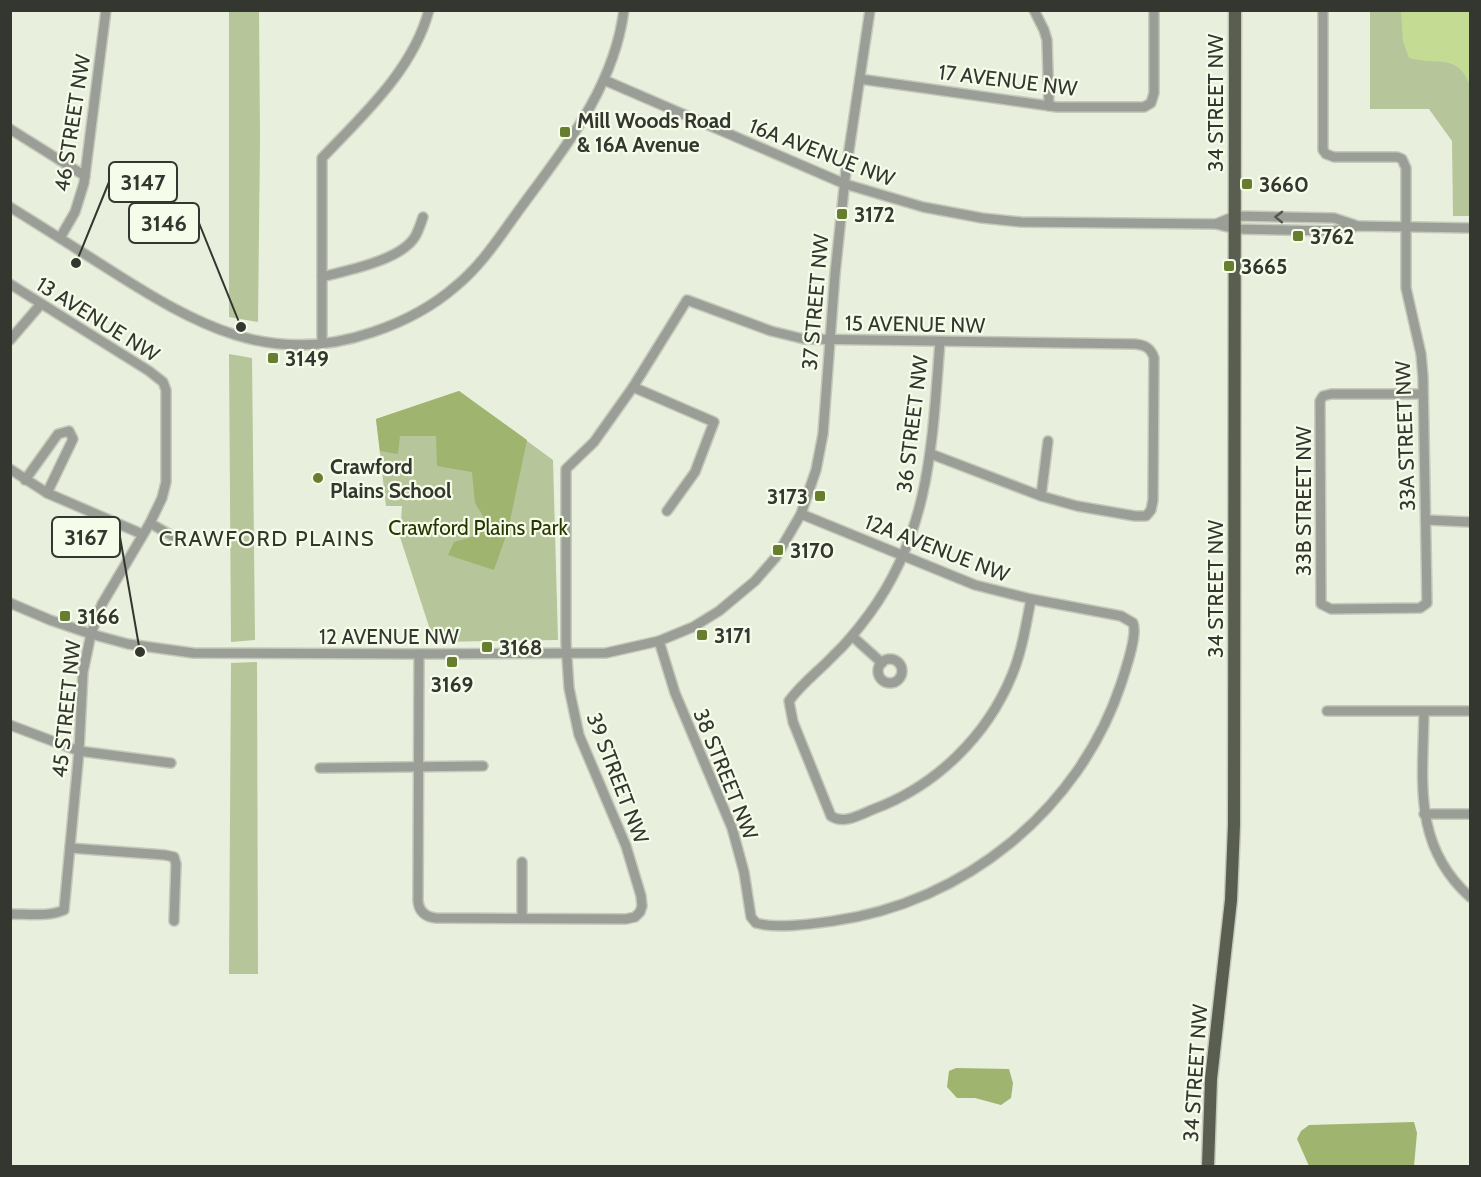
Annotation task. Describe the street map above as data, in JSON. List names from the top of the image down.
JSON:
{
  "streets": {
    "main road": ["34 STREET NW"],
    "street": [
      "17 AVENUE NW",
      "46 STREET NW",
      "16A AVENUE NW",
      "37 STREET NW",
      "13 AVENUE NW",
      "15 AVENUE NW",
      "36 STREET NW",
      "33A STREET NW",
      "33B STREET NW",
      "12A AVENUE NW",
      "12 AVENUE NW",
      "45 STREET NW",
      "38 STREET NW",
      "39 STREET NW"
    ]
  },
  "crossings": [
    ["17 AVENUE NW", "37 STREET NW"],
    ["34 STREET NW", "16A AVENUE NW"],
    ["16A AVENUE NW", "37 STREET NW"],
    ["16A AVENUE NW", "33A STREET NW"],
    ["37 STREET NW", "15 AVENUE NW"],
    ["37 STREET NW", "12A AVENUE NW"],
    ["37 STREET NW", "12 AVENUE NW"],
    ["13 AVENUE NW", "45 STREET NW"],
    ["15 AVENUE NW", "36 STREET NW"],
    ["15 AVENUE NW", "39 STREET NW"],
    ["36 STREET NW", "12A AVENUE NW"],
    ["33A STREET NW", "33B STREET NW"],
    ["12A AVENUE NW", "38 STREET NW"],
    ["12 AVENUE NW", "45 STREET NW"],
    ["12 AVENUE NW", "38 STREET NW"],
    ["12 AVENUE NW", "39 STREET NW"]
  ],
  "districts": ["CRAWFORD PLAINS"],
  "parks": ["Crawford Plains Park"],
  "places": {
    "transit": [
      "Mill Woods Road & 16A Avenue",
      "3660",
      "3172",
      "3762",
      "3665",
      "3149",
      "3173",
      "3170",
      "3166",
      "3171",
      "3168",
      "3169"
    ],
    "other": [
      "3147",
      "3146",
      "Crawford Plains School",
      "3167"
    ]
  }
}
